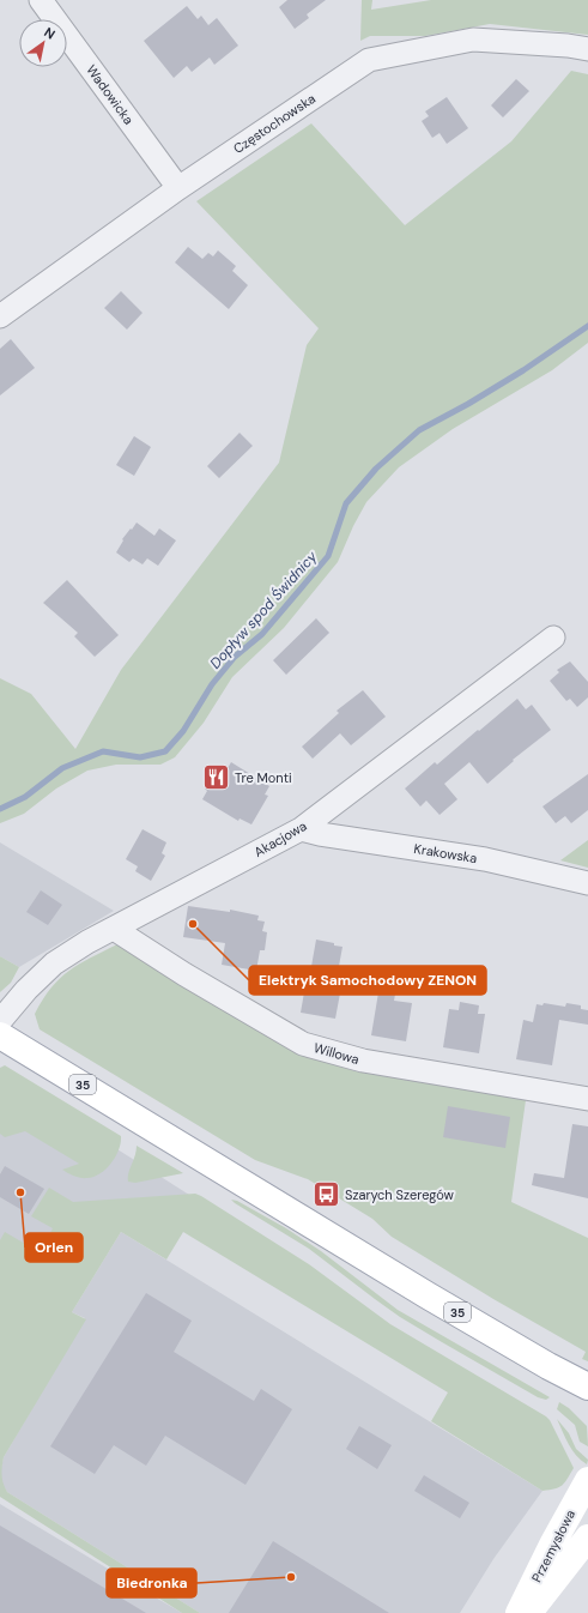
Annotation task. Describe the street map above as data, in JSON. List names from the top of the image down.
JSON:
{
  "streets": {
    "main road": ["35", "Przemysłowa"],
    "street": [
      "Wadowicka",
      "Częstochowska",
      "Akacjowa",
      "Krakowska",
      "Willowa"
    ]
  },
  "crossings": [
    ["Wadowicka", "Częstochowska"],
    ["Akacjowa", "Krakowska"],
    ["Akacjowa", "Willowa"]
  ],
  "water": ["Dopływ spod Świdnicy"],
  "places": {
    "restaurant": ["Tre Monti"],
    "other": ["Elektryk Samochodowy ZENON", "Orlen", "Biedronka"],
    "bus stop": ["Szarych Szeregów"]
  },
  "north": "top right"
}
